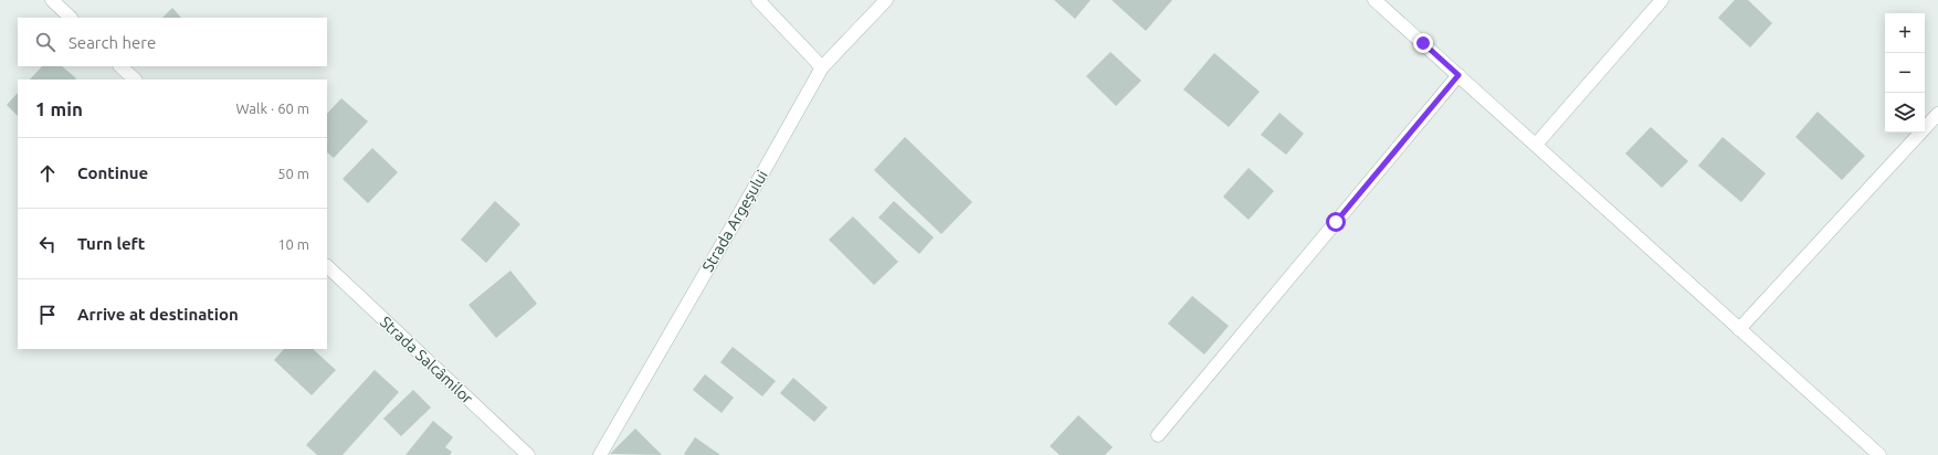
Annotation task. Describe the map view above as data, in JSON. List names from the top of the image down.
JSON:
{
  "streets": {
    "street": ["Strada Argeșului", "Strada Salcâmilor"]
  },
  "page": {
    "map_buttons": ["+", "−"],
    "search": "Search here",
    "heading": ["1 min", "Walk · 60 m"],
    "list": [
      ["Continue", "50 m"],
      ["Turn left", "10 m"],
      "Arrive at destination"
    ]
  }
}
